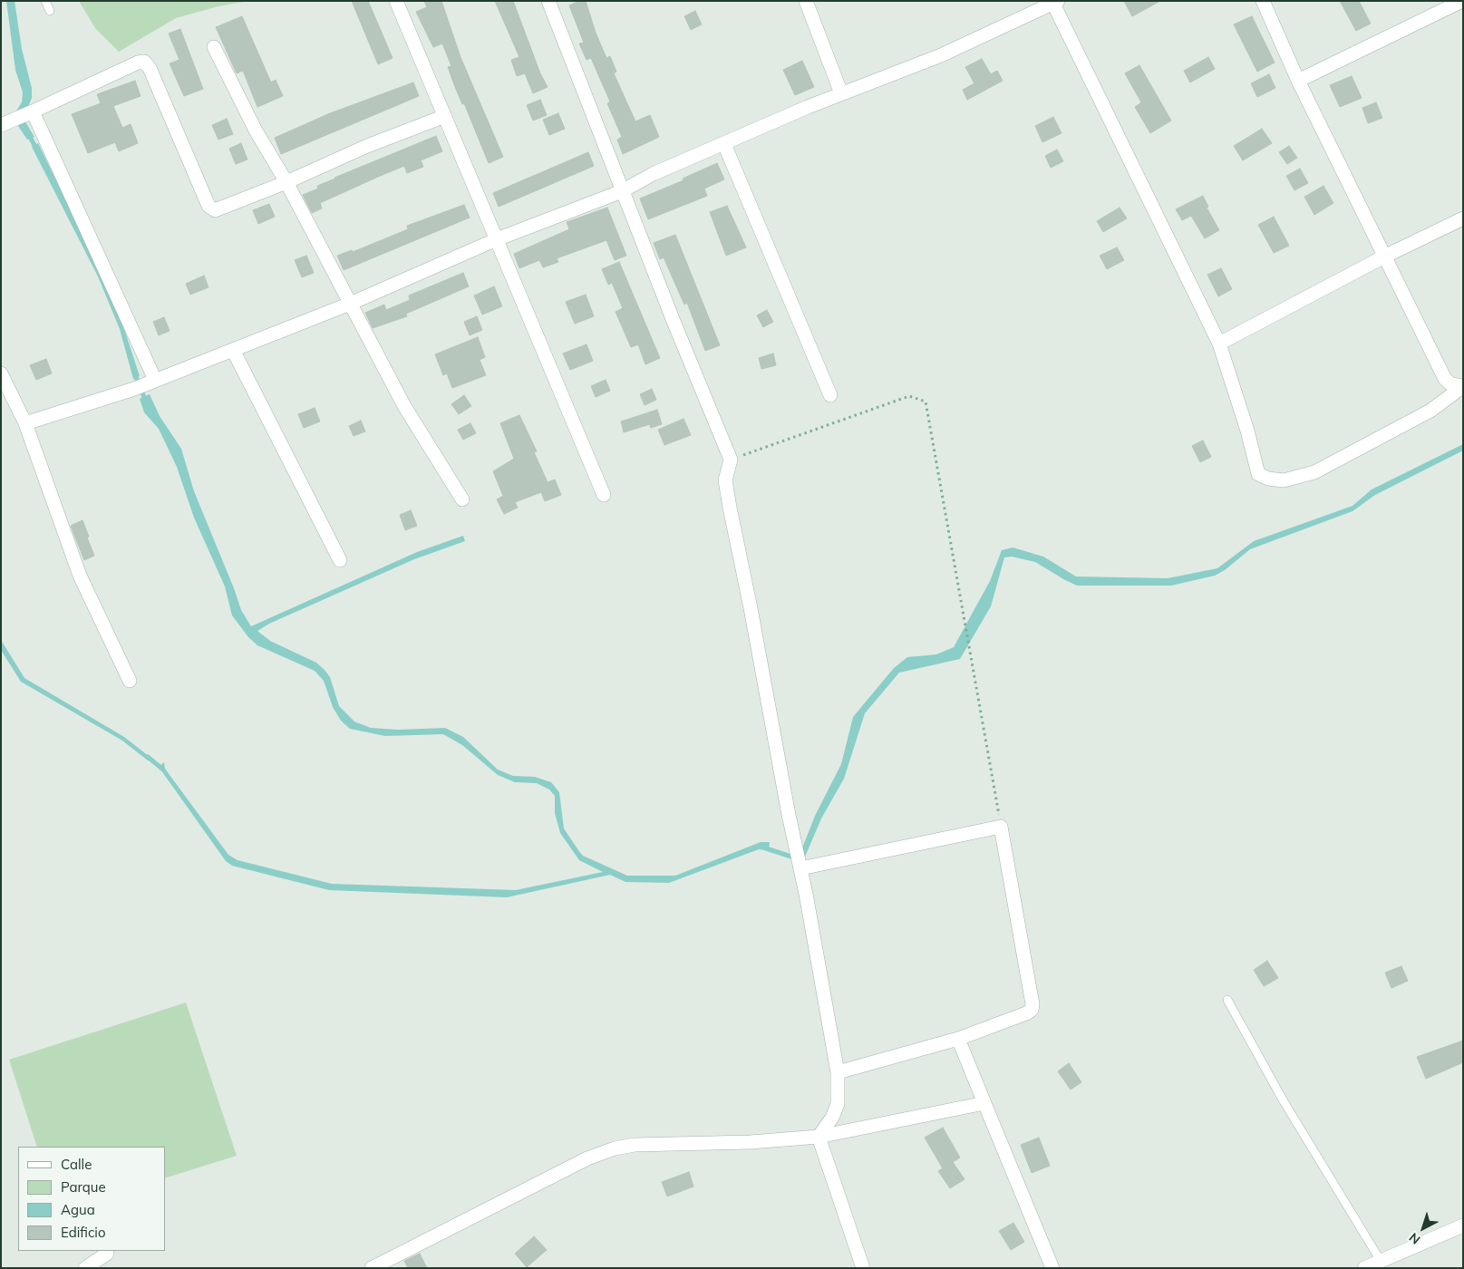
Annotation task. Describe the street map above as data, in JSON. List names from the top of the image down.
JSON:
{
  "legend": [
    "Calle",
    "Parque",
    "Agua",
    "Edificio"
  ],
  "north": "bottom left"
}
